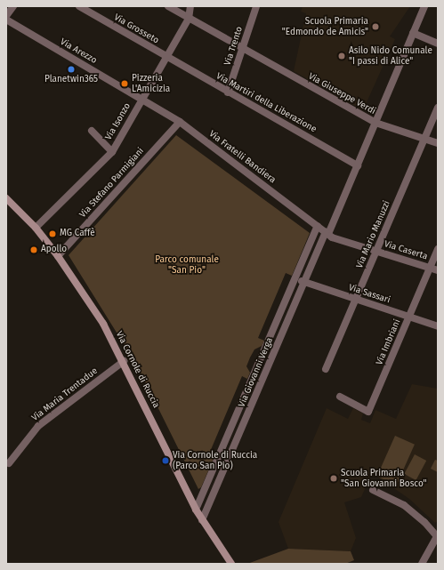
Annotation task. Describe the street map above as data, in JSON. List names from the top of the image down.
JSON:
{
  "streets": {
    "main road": ["Via Cornole di Ruccia"],
    "street": [
      "Via Grosseto",
      "Via Trento",
      "Via Arezzo",
      "Via Giuseppe Verdi",
      "Via Martiri della Liberazione",
      "Via Isonzo",
      "Via Fratelli Bandiera",
      "Via Stefano Parmigiani",
      "Via Mario Manuzzi",
      "Via Caserta",
      "Via Sassari",
      "Via Imbriani",
      "Via Giovanni Verga",
      "Via Maria Trentadue"
    ]
  },
  "crossings": [
    ["Via Grosseto", "Via Martiri della Liberazione"],
    ["Via Grosseto", "Via Isonzo"],
    ["Via Trento", "Via Giuseppe Verdi"],
    ["Via Trento", "Via Martiri della Liberazione"],
    ["Via Arezzo", "Via Isonzo"],
    ["Via Arezzo", "Via Fratelli Bandiera"],
    ["Via Giuseppe Verdi", "Via Isonzo"],
    ["Via Giuseppe Verdi", "Via Mario Manuzzi"],
    ["Via Giuseppe Verdi", "Via Giovanni Verga"],
    ["Via Martiri della Liberazione", "Via Isonzo"],
    ["Via Martiri della Liberazione", "Via Giovanni Verga"],
    ["Via Isonzo", "Via Fratelli Bandiera"],
    ["Via Isonzo", "Via Cornole di Ruccia"],
    ["Via Fratelli Bandiera", "Via Stefano Parmigiani"],
    ["Via Fratelli Bandiera", "Via Caserta"],
    ["Via Fratelli Bandiera", "Via Giovanni Verga"],
    ["Via Stefano Parmigiani", "Via Cornole di Ruccia"],
    ["Via Mario Manuzzi", "Via Caserta"],
    ["Via Mario Manuzzi", "Via Sassari"],
    ["Via Caserta", "Via Imbriani"],
    ["Via Caserta", "Via Giovanni Verga"],
    ["Via Sassari", "Via Imbriani"],
    ["Via Sassari", "Via Giovanni Verga"],
    ["Via Cornole di Ruccia", "Via Giovanni Verga"],
    ["Via Cornole di Ruccia", "Via Maria Trentadue"]
  ],
  "parks": ["Parco comunale \"San Pio\""],
  "places": [
    "Scuola Primaria \"Edmondo de Amicis\"",
    "Asilo Nido Comunale \"I passi di Alice\"",
    "Planetwin365",
    "Pizzeria L'Amicizia",
    "MG Caffè",
    "Apollo",
    "Via Cornole di Ruccia (Parco San Pio)",
    "Scuola Primaria \"San Giovanni Bosco\""
  ]
}
